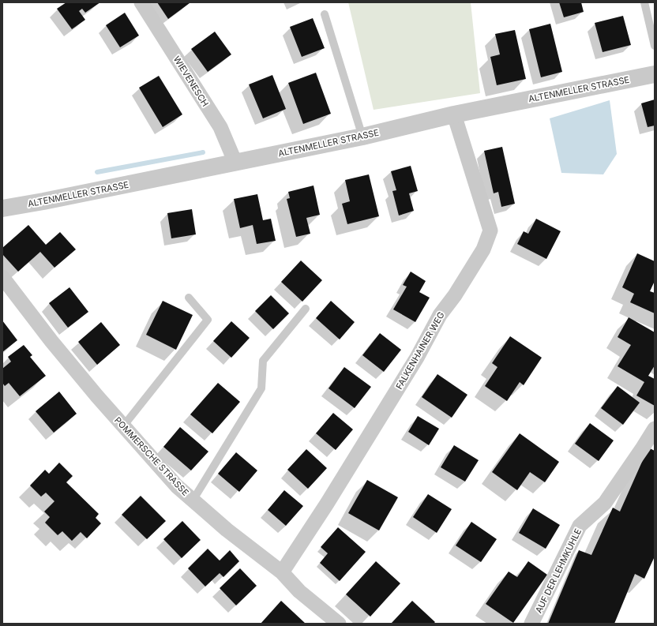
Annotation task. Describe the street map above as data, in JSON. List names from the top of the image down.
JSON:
{
  "streets": {
    "street": [
      "WIEVENESCH",
      "ALTENMELLER STRASSE",
      "FALKENHAINER WEG",
      "POMMERSCHE STRASSE",
      "AUF DER LEHMKUHLE"
    ]
  },
  "crossings": [
    ["WIEVENESCH", "ALTENMELLER STRASSE"],
    ["ALTENMELLER STRASSE", "FALKENHAINER WEG"],
    ["FALKENHAINER WEG", "POMMERSCHE STRASSE"]
  ]
}
